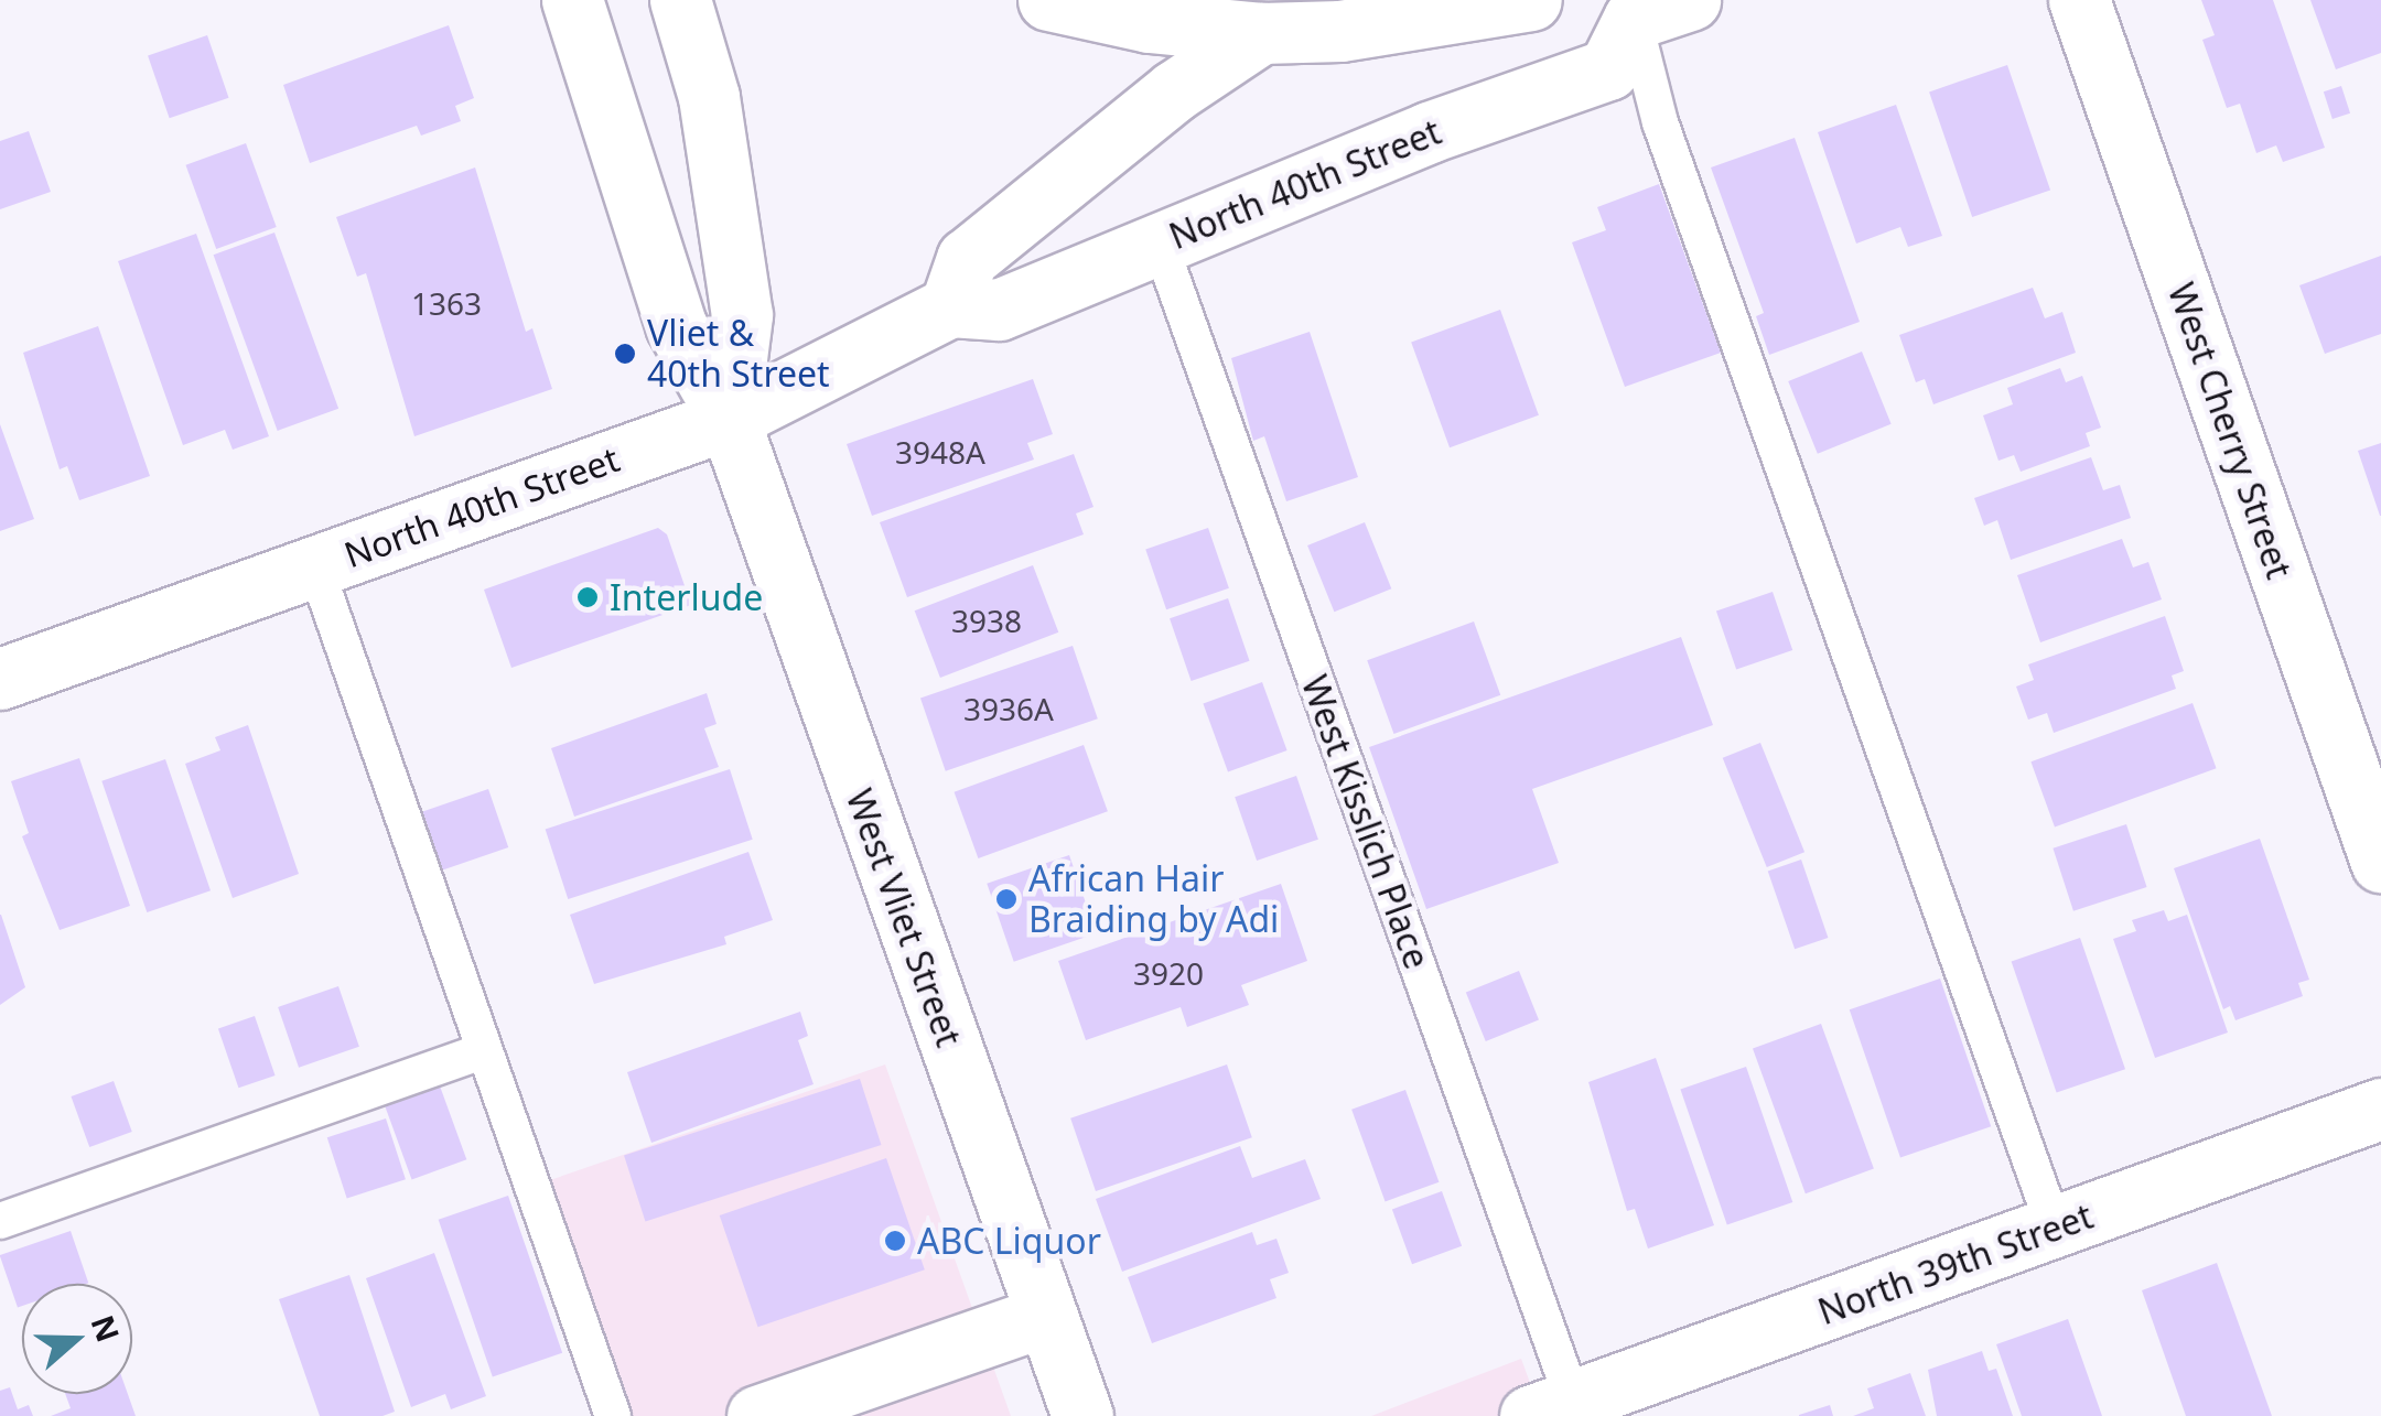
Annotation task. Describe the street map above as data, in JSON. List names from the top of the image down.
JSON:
{
  "streets": {
    "street": [
      "North 40th Street",
      "West Cherry Street",
      "West Vliet Street",
      "North 39th Street"
    ],
    "lane": ["West Kisslich Place"]
  },
  "crossings": [
    ["North 40th Street", "West Kisslich Place"],
    ["North 40th Street", "West Vliet Street"],
    ["West Kisslich Place", "North 39th Street"]
  ],
  "places": [
    "Vliet & 40th Street",
    "Interlude",
    "African Hair Braiding by Adi",
    "ABC Liquor"
  ],
  "house_numbers": [
    "1363",
    "3948A",
    "3938",
    "3936A",
    "3920"
  ],
  "north": "right"
}
